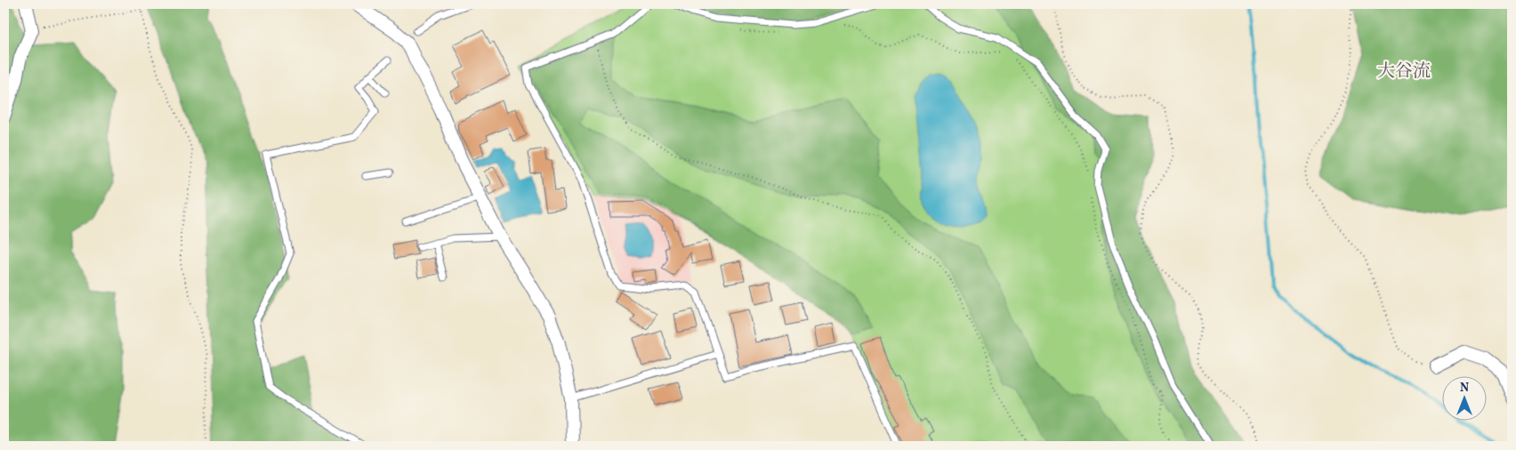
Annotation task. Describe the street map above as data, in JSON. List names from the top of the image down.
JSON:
{
  "districts": ["大谷流"],
  "north": "top"
}
